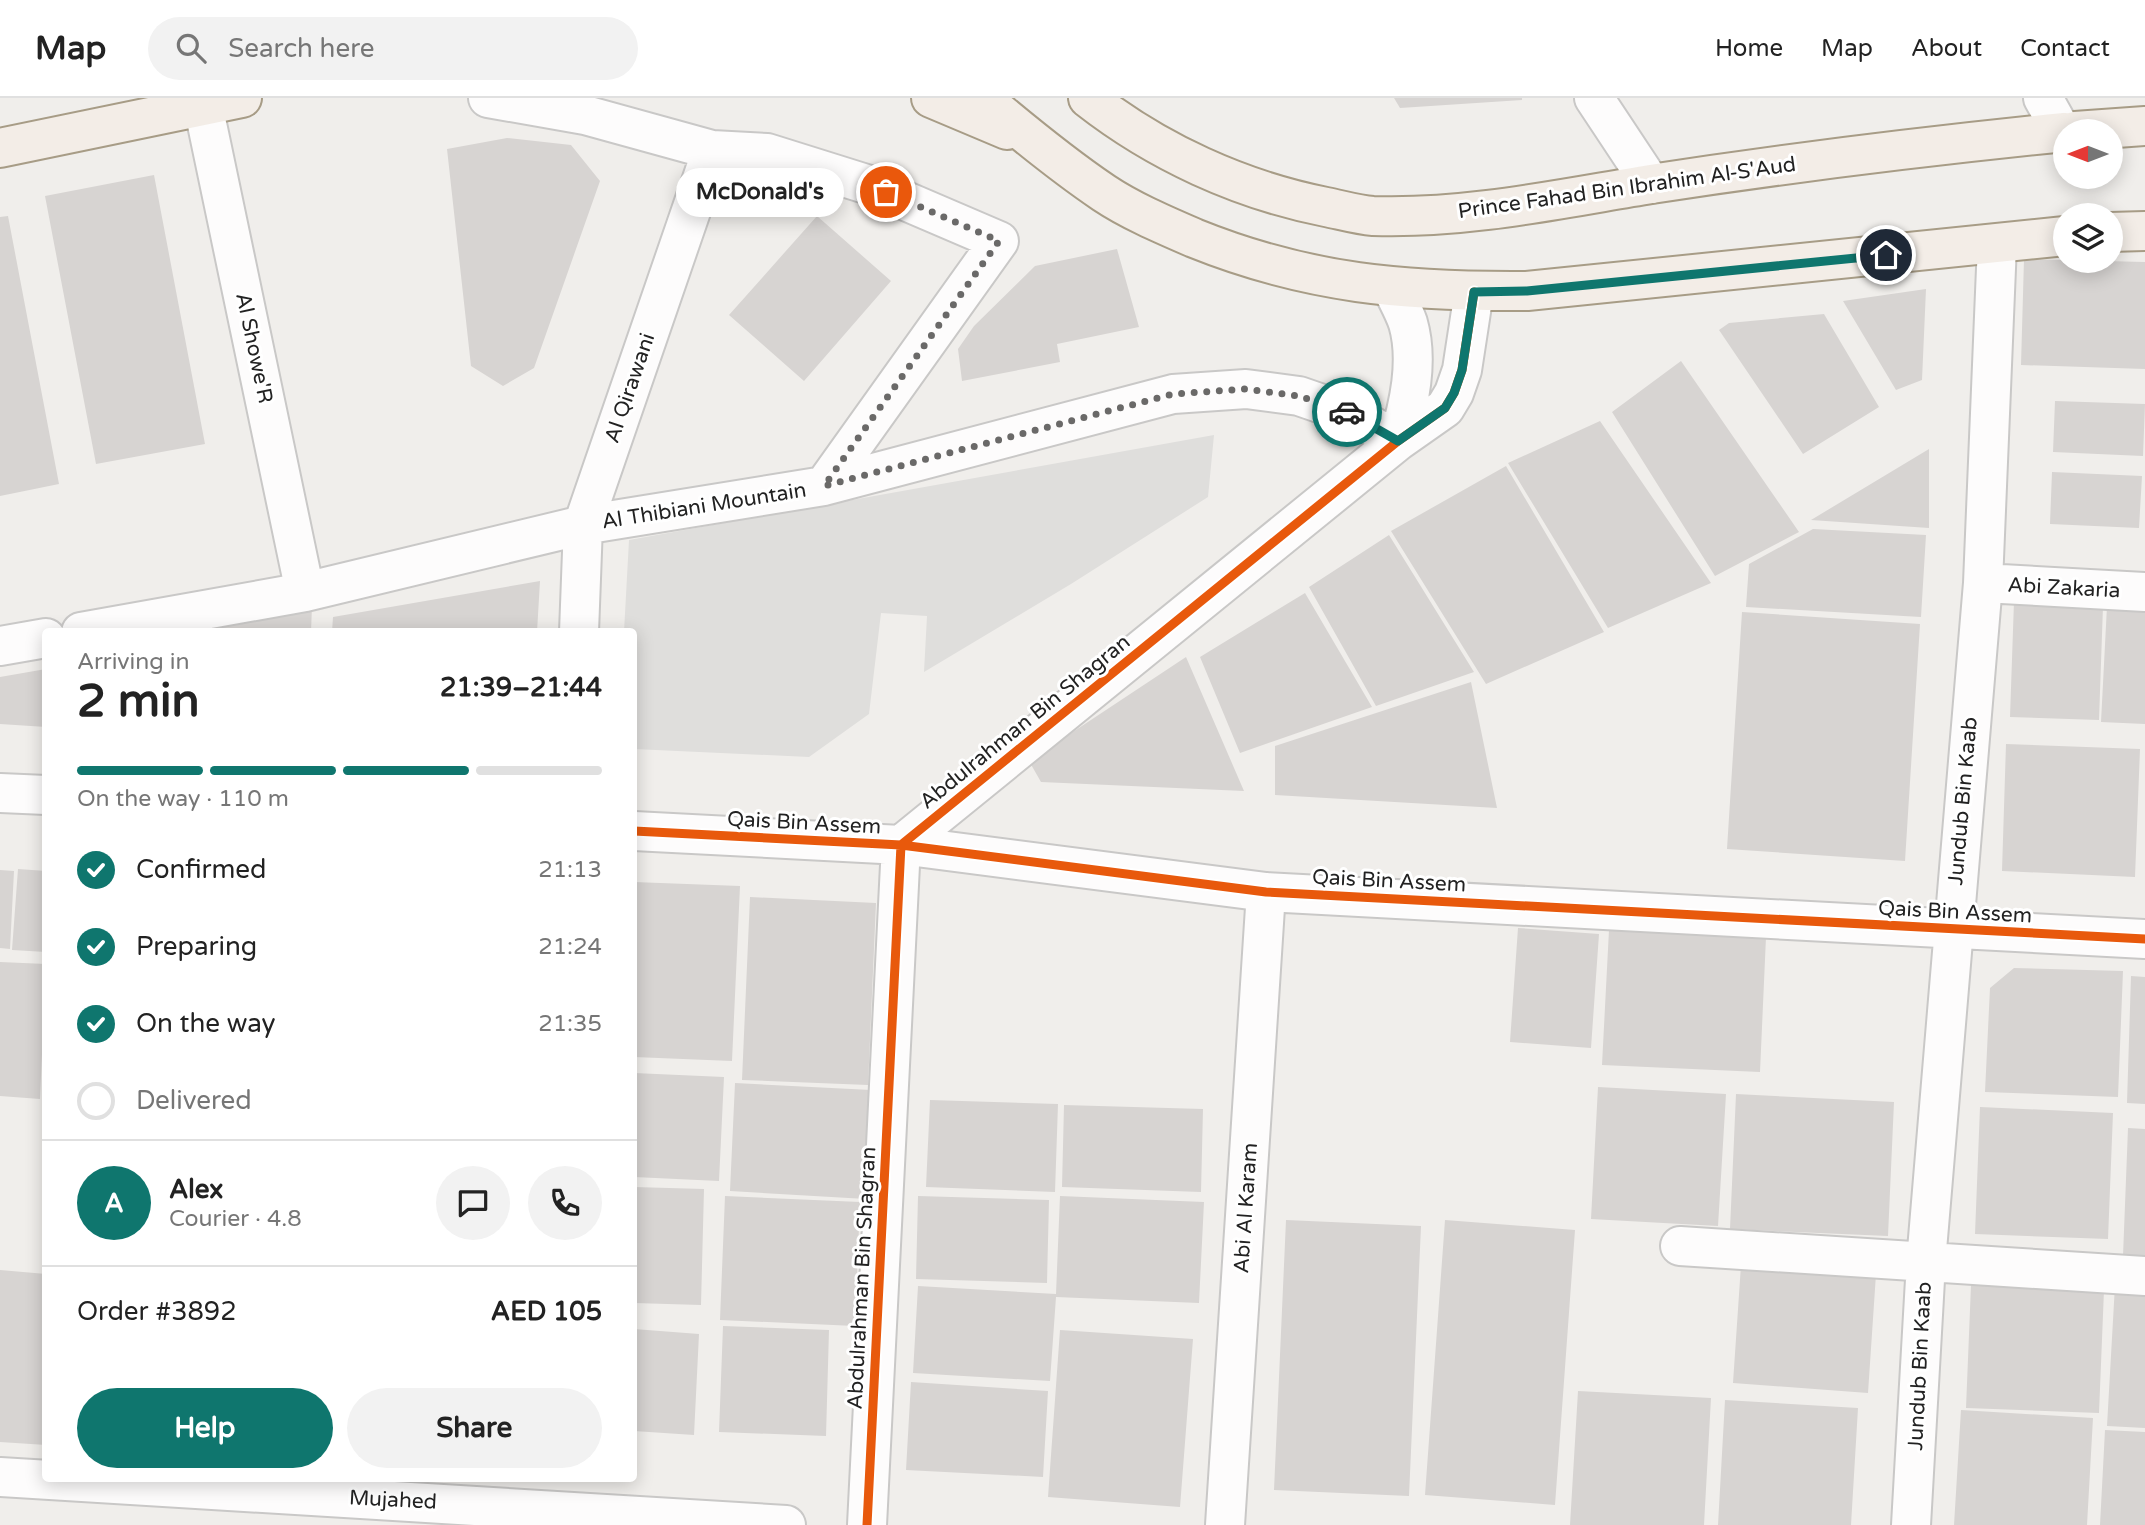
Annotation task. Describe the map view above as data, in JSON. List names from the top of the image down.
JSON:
{
  "streets": {
    "main road": ["Prince Fahad Bin Ibrahim Al-S'Aud"],
    "street": [
      "Al Showe'R",
      "Al Qirawani",
      "Al Thibiani Mountain",
      "Abi Zakaria",
      "Abdulrahman Bin Shagran",
      "Jundub Bin Kaab",
      "Qais Bin Assem",
      "Abi Al Karam",
      "Mujahed"
    ]
  },
  "crossings": [
    ["Al Showe'R", "Al Thibiani Mountain"],
    ["Al Qirawani", "Al Thibiani Mountain"],
    ["Al Thibiani Mountain", "Abdulrahman Bin Shagran"],
    ["Abi Zakaria", "Jundub Bin Kaab"],
    ["Abdulrahman Bin Shagran", "Qais Bin Assem"],
    ["Jundub Bin Kaab", "Qais Bin Assem"],
    ["Qais Bin Assem", "Abi Al Karam"]
  ],
  "places": ["McDonald's"],
  "north": "left",
  "page": {
    "header": "Map",
    "search": "Search here",
    "nav": [
      "Home",
      "Map",
      "About",
      "Contact"
    ],
    "bubble": "McDonald's",
    "heading": ["2 min", "Arriving in", "21:39–21:44"],
    "panel": [
      "Alex",
      "Courier · 4.8",
      "Order #3892",
      "AED 105"
    ],
    "bar": "On the way · 110 m",
    "list": [
      ["Confirmed", "21:13"],
      ["Preparing", "21:24"],
      ["On the way", "21:35"],
      "Delivered"
    ],
    "round": "A",
    "buttons": ["Help", "Share"]
  }
}
